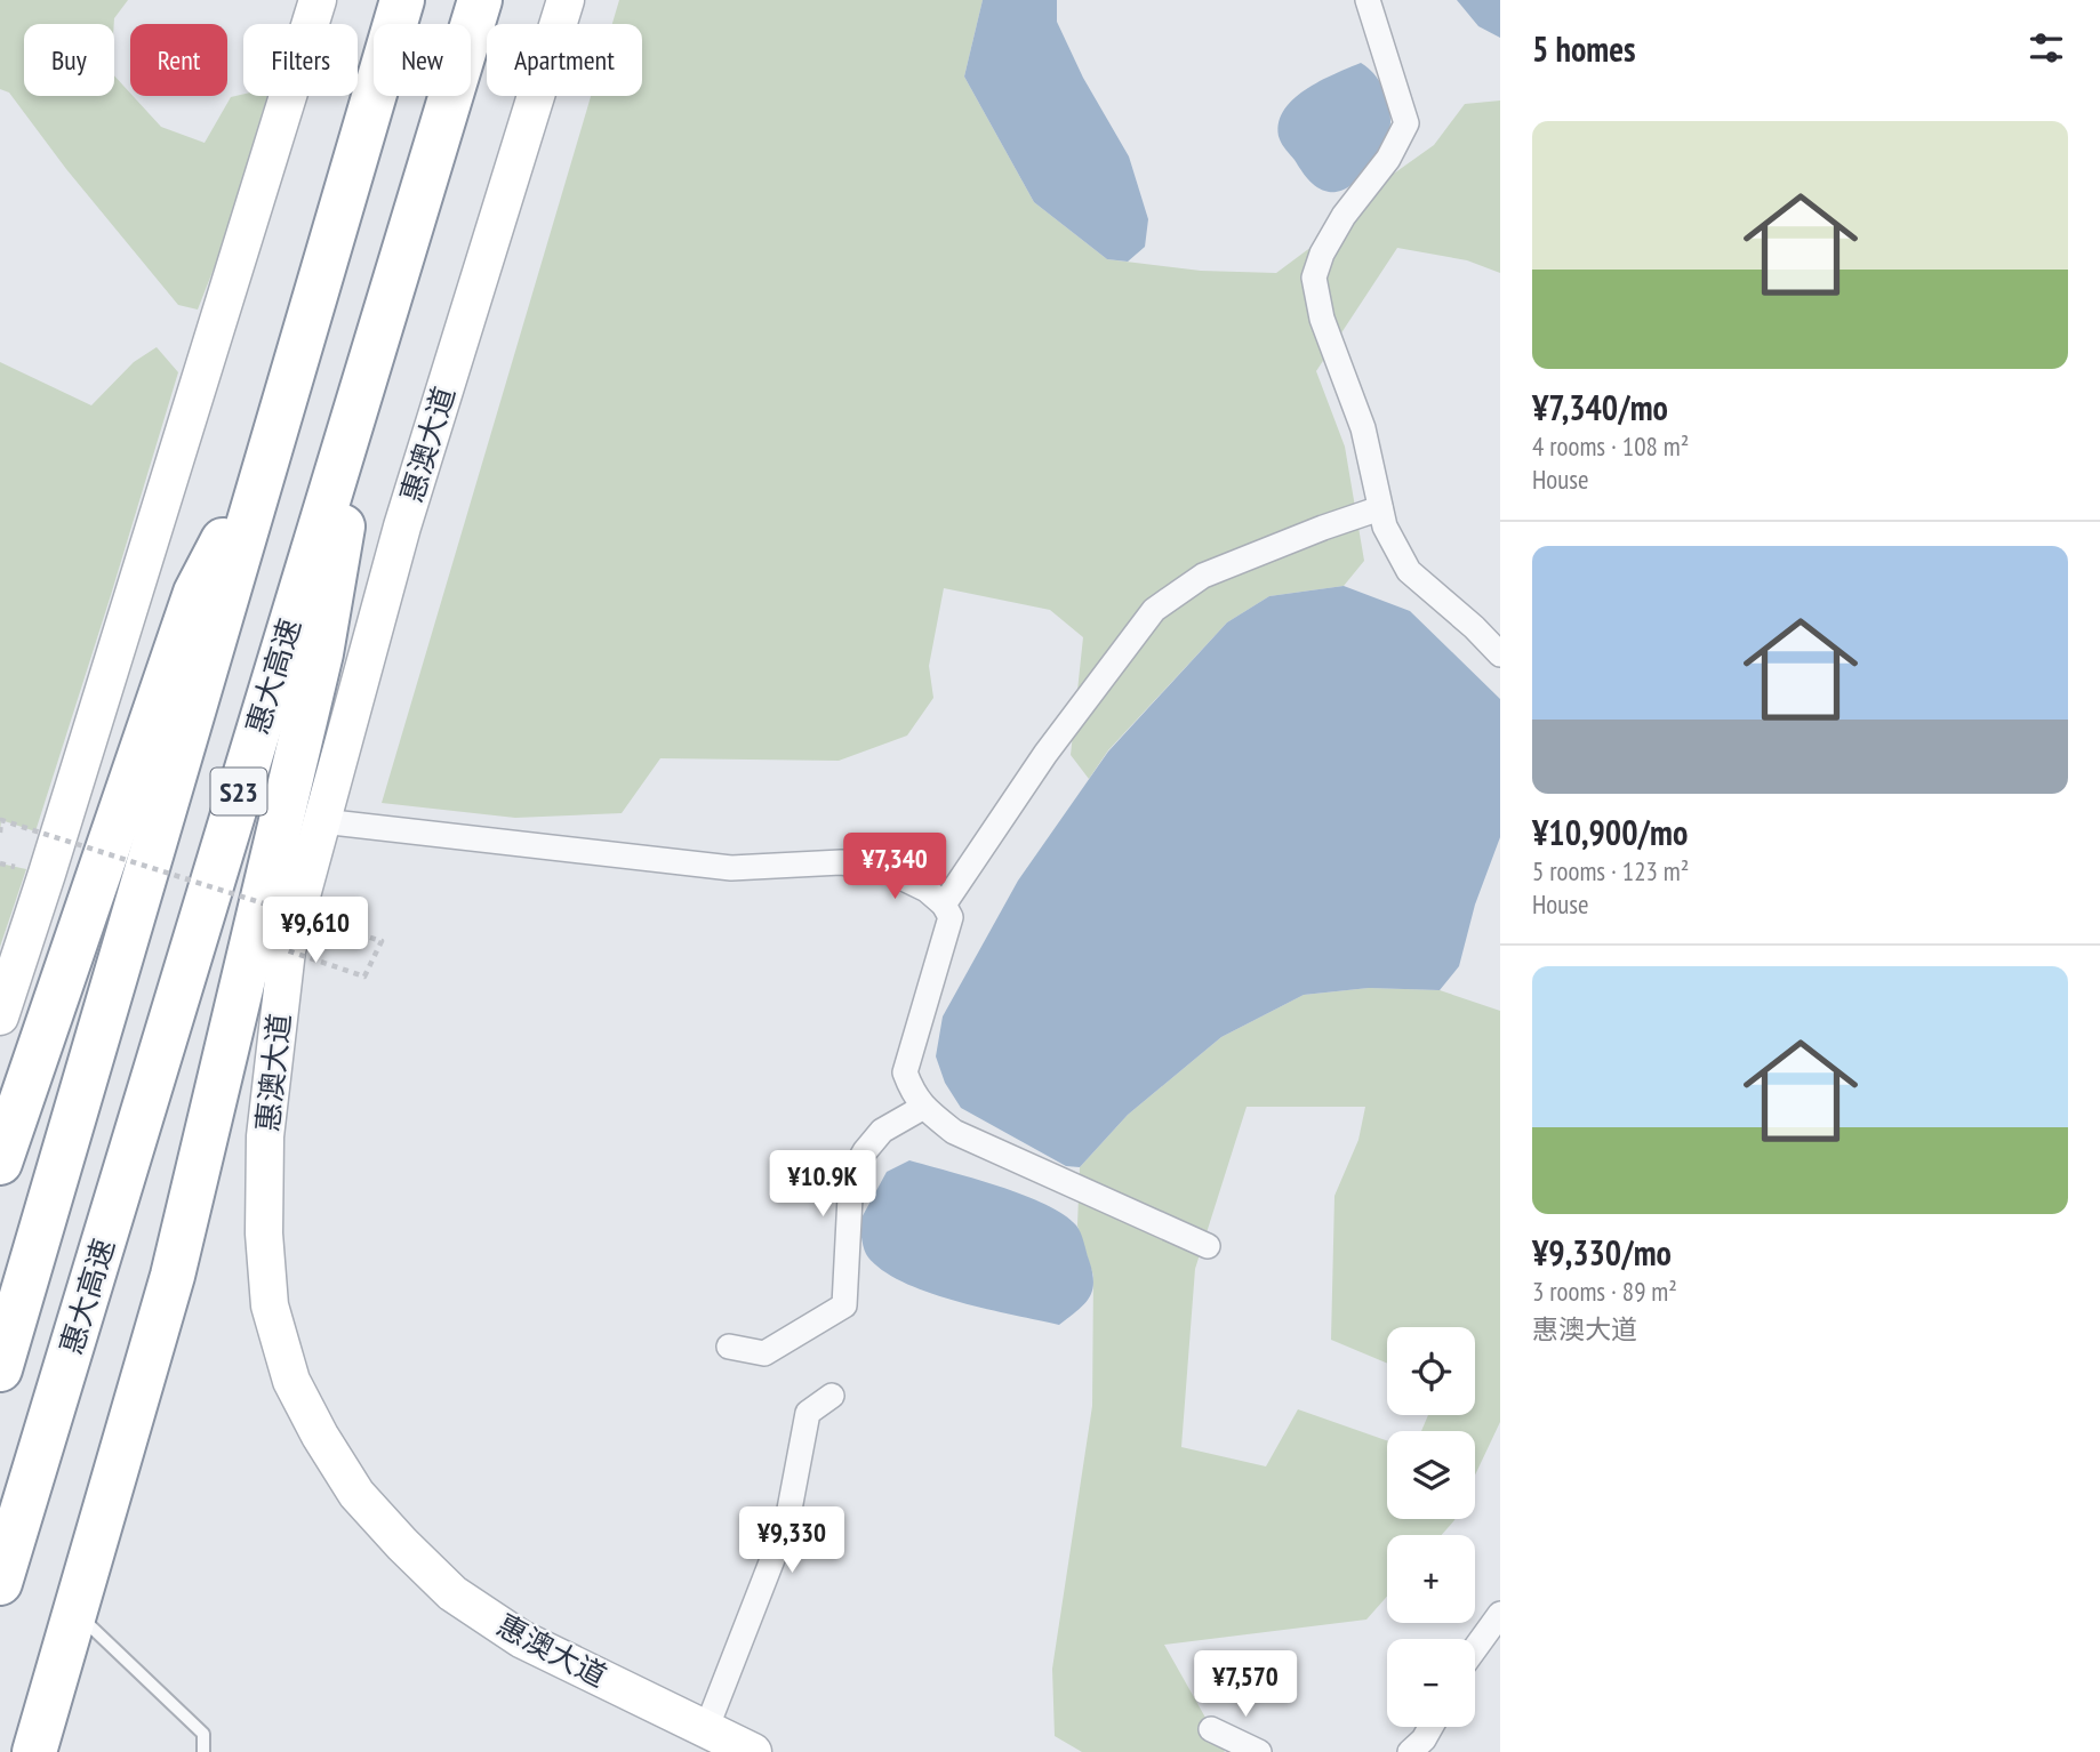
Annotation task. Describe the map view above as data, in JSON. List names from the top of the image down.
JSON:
{
  "streets": {
    "highway": ["惠大高速", "S23"],
    "street": ["惠澳大道"]
  },
  "page": {
    "heading": "5 homes",
    "chip": [
      "Buy",
      "Rent",
      "Filters",
      "New",
      "Apartment"
    ],
    "list": [
      {
        "name": "¥7,340/mo",
        "note": "4 rooms · 108 m² · House"
      },
      {
        "name": "¥10,900/mo",
        "note": "5 rooms · 123 m² · House"
      },
      {
        "name": "¥9,330/mo",
        "note": "3 rooms · 89 m² · 惠澳大道"
      }
    ],
    "price": [
      "¥7,340",
      "¥9,610",
      "¥10.9K",
      "¥9,330",
      "¥7,570"
    ],
    "map_buttons": ["+", "−"]
  }
}
